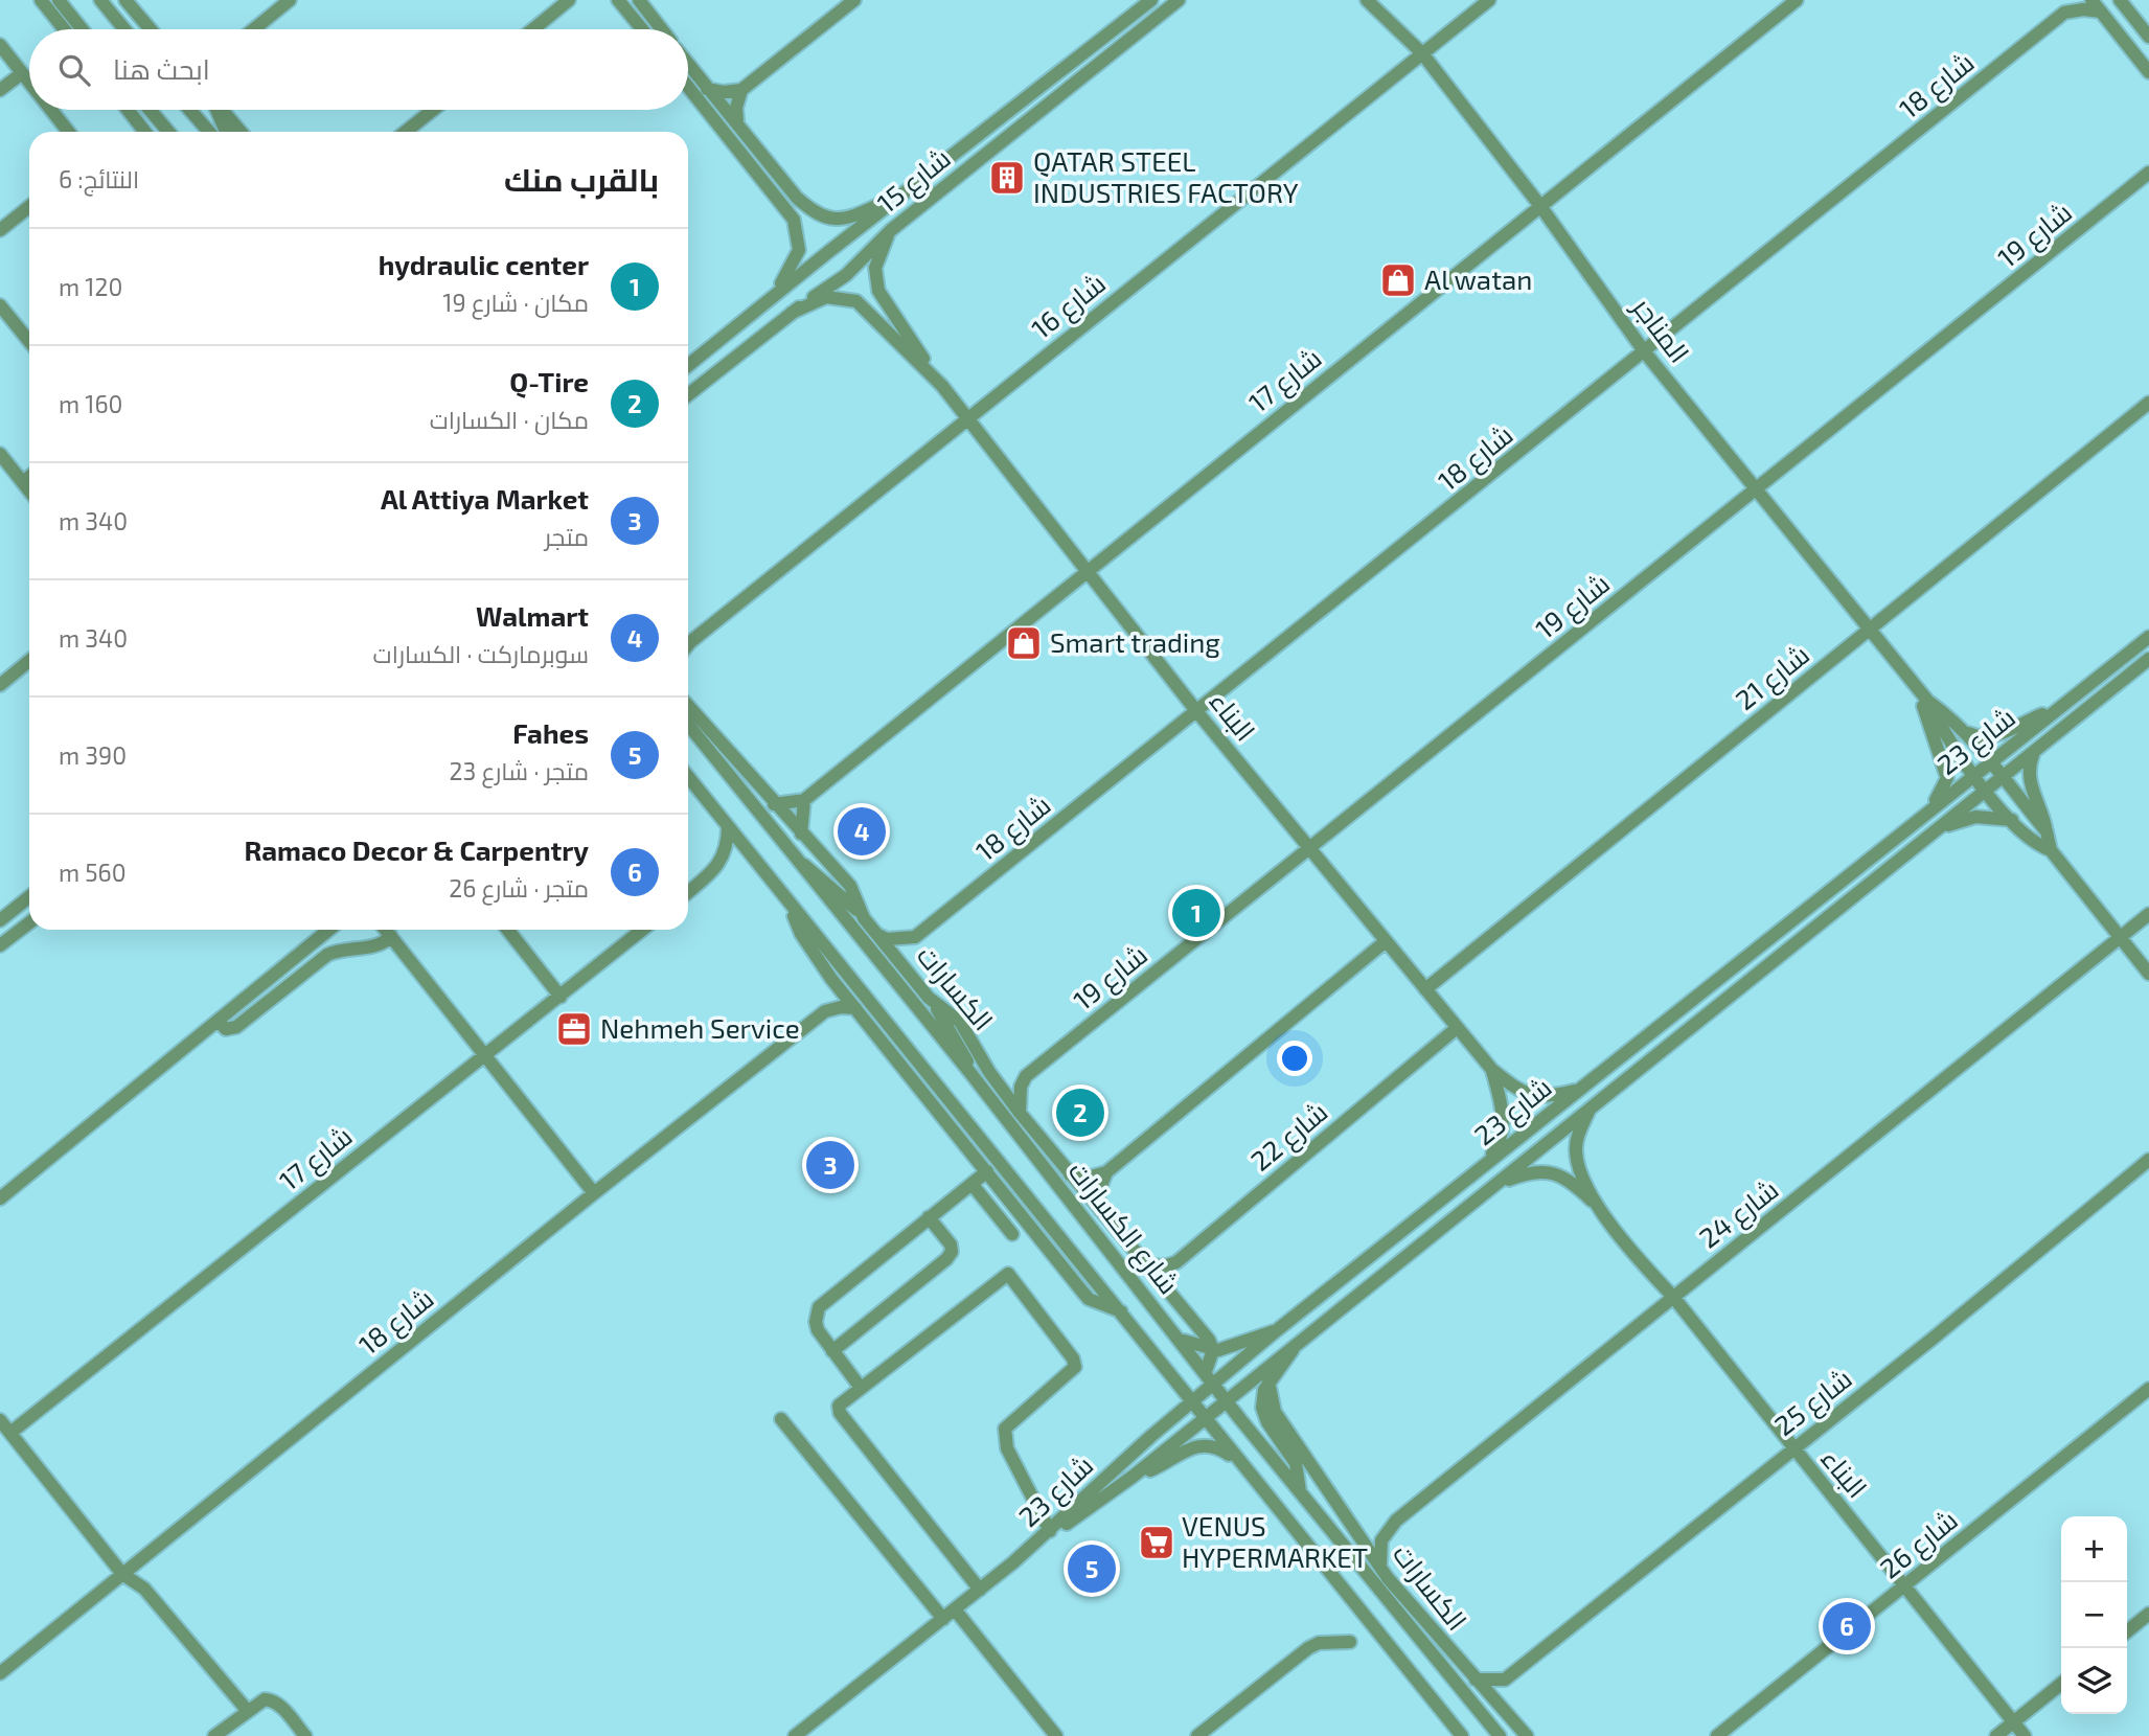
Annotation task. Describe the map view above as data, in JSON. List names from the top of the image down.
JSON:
{
  "streets": {
    "street": [
      "شارع 18",
      "شارع 15",
      "شارع 19",
      "شارع 16",
      "المناجر",
      "شارع 17",
      "شارع 21",
      "البناء",
      "شارع 23",
      "الكسارات",
      "شارع 22",
      "شارع 24",
      "شارع الكسارات",
      "شارع 25",
      "شارع 26"
    ]
  },
  "crossings": [
    ["شارع 18", "المناجر"],
    ["شارع 18", "البناء"],
    ["شارع 15", "البناء"],
    ["شارع 19", "المناجر"],
    ["شارع 19", "البناء"],
    ["شارع 16", "المناجر"],
    ["شارع 16", "البناء"],
    ["المناجر", "شارع 17"],
    ["المناجر", "شارع 21"],
    ["المناجر", "شارع 23"],
    ["المناجر", "شارع 24"],
    ["شارع 17", "البناء"],
    ["شارع 21", "البناء"],
    ["البناء", "شارع 23"],
    ["البناء", "شارع 22"],
    ["البناء", "شارع 24"],
    ["البناء", "شارع 25"],
    ["البناء", "شارع 26"],
    ["شارع 23", "شارع الكسارات"],
    ["الكسارات", "شارع 22"],
    ["الكسارات", "شارع 24"]
  ],
  "places": {
    "building": ["QATAR STEEL INDUSTRIES FACTORY"],
    "shop": ["Al watan", "Smart trading"],
    "office": ["Nehmeh Service"],
    "supermarket": ["VENUS HYPERMARKET"]
  },
  "page": {
    "search": "ابحث هنا",
    "heading": ["بالقرب منك", "النتائج: 6"],
    "list": [
      {
        "mark": "1",
        "name": "hydraulic center",
        "note": "مكان · شارع 19",
        "value": "120 m"
      },
      {
        "mark": "2",
        "name": "Q-Tire",
        "note": "مكان · الكسارات",
        "value": "160 m"
      },
      {
        "mark": "3",
        "name": "Al Attiya Market",
        "note": "متجر",
        "value": "340 m"
      },
      {
        "mark": "4",
        "name": "Walmart",
        "note": "سوبرماركت · الكسارات",
        "value": "340 m"
      },
      {
        "mark": "5",
        "name": "Fahes",
        "note": "متجر · شارع 23",
        "value": "390 m"
      },
      {
        "mark": "6",
        "name": "Ramaco Decor & Carpentry",
        "note": "متجر · شارع 26",
        "value": "560 m"
      }
    ],
    "pins": [
      "4",
      "1",
      "2",
      "3",
      "5",
      "6"
    ],
    "map_buttons": ["+", "−"]
  }
}
